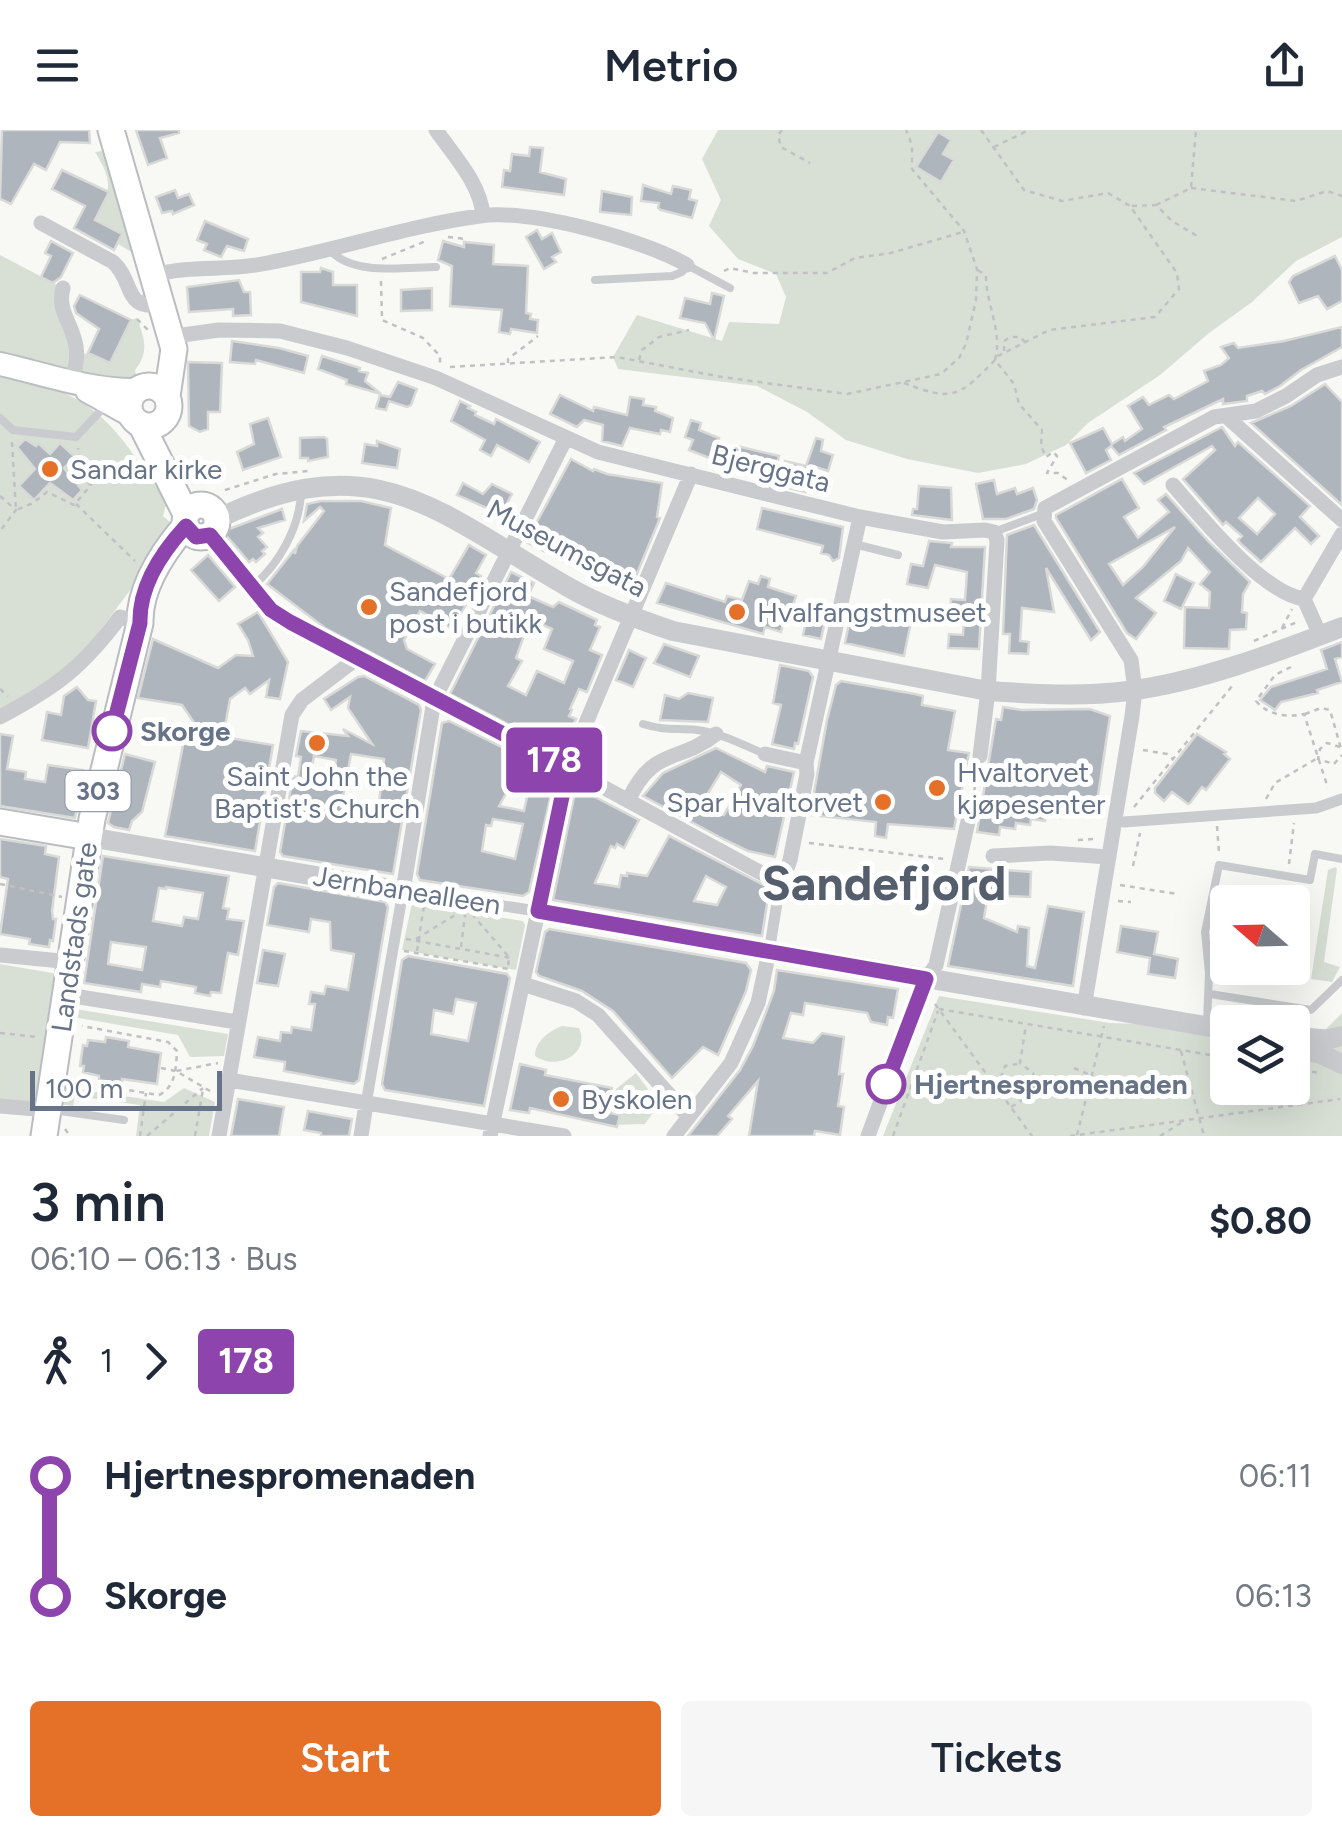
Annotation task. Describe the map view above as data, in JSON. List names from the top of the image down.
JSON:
{
  "streets": {
    "main road": ["303", "Jernbanealleen", "Landstads gate"],
    "street": ["Bjerggata", "Museumsgata"]
  },
  "crossings": [
    ["Museumsgata", "Landstads gate"],
    ["Jernbanealleen", "Landstads gate"]
  ],
  "districts": ["Sandefjord"],
  "places": [
    "Sandar kirke",
    "Sandefjord post i butikk",
    "Hvalfangstmuseet",
    "Skorge",
    "Saint John the Baptist's Church",
    "Hvaltorvet kjøpesenter",
    "Spar Hvaltorvet",
    "Hjertnespromenaden",
    "Byskolen"
  ],
  "lines": ["bus line 178"],
  "scale_bar": "100 m",
  "north": "left",
  "page": {
    "header": "Metrio",
    "on_map": "178",
    "scale": "100 m",
    "heading": ["3 min", "06:10 – 06:13 · Bus", "$0.80"],
    "legs": ["1", "178"],
    "list": [
      {
        "name": "Hjertnespromenaden",
        "value": "06:11"
      },
      {
        "name": "Skorge",
        "value": "06:13"
      }
    ],
    "buttons": ["Start", "Tickets"]
  }
}
